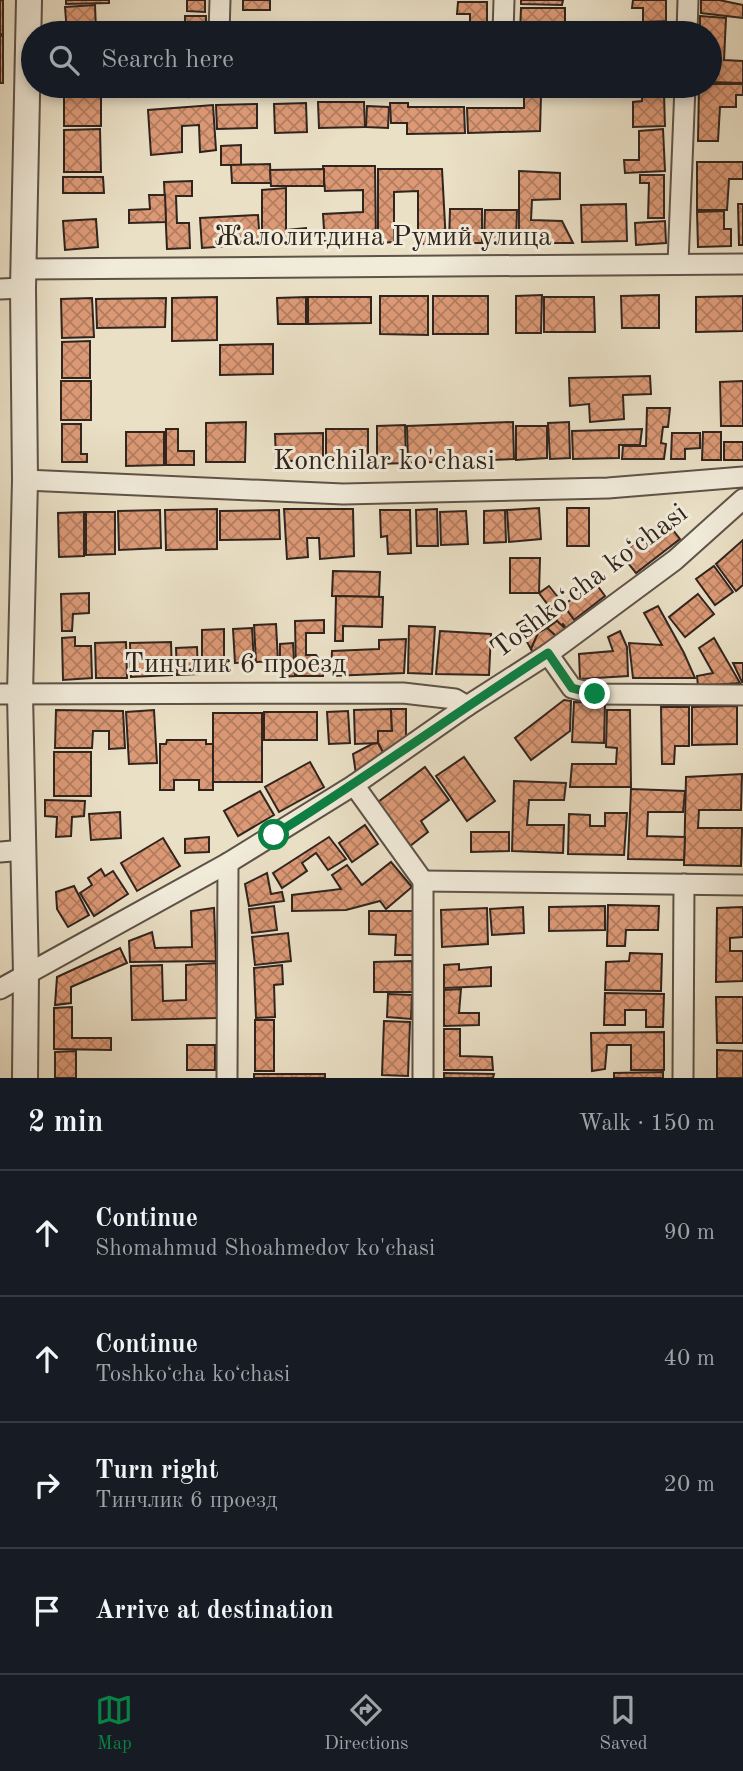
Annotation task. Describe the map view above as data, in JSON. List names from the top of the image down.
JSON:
{
  "streets": {
    "street": [
      "Жалолитдина Румий улица",
      "Konchilar ko'chasi",
      "Toshkoʻcha koʻchasi",
      "Тинчлик 6 проезд"
    ]
  },
  "crossings": [
    ["Toshkoʻcha koʻchasi", "Тинчлик 6 проезд"]
  ],
  "page": {
    "search": "Search here",
    "heading": ["2 min", "Walk · 150 m"],
    "list": [
      ["Continue", "Shomahmud Shoahmedov ko'chasi", "90 m"],
      ["Continue", "Toshkoʻcha koʻchasi", "40 m"],
      ["Turn right", "Тинчлик 6 проезд", "20 m"],
      "Arrive at destination"
    ],
    "nav": ["Map", "Directions", "Saved"]
  }
}
